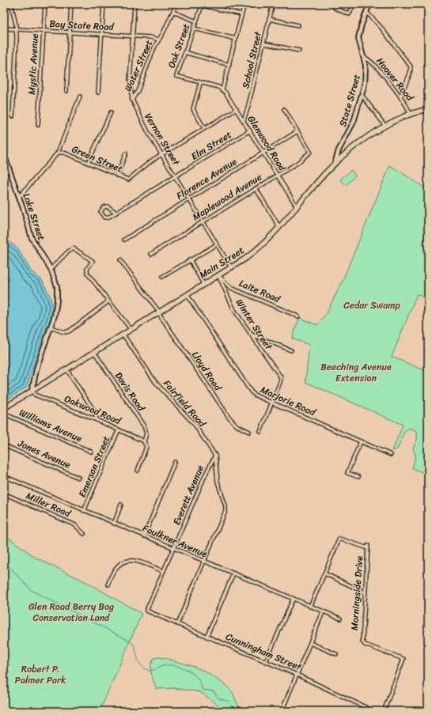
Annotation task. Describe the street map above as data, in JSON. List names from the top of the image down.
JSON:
{
  "streets": {
    "main road": ["Main Street"],
    "street": [
      "Bay State Road",
      "Oak Street",
      "School Street",
      "Mystic Avenue",
      "Water Street",
      "Hoover Road",
      "State Street",
      "Vernon Street",
      "Glenwood Road",
      "Elm Street",
      "Green Street",
      "Florence Avenue",
      "Maplewood Avenue",
      "Lake Street",
      "Laite Road",
      "Winter Street",
      "Lloyd Road",
      "Davis Road",
      "Marjorie Road",
      "Fairfield Road",
      "Oakwood Road",
      "Williams Avenue",
      "Jones Avenue",
      "Emerson Street",
      "Everett Avenue",
      "Miller Road",
      "Faulkner Avenue",
      "Morningside Drive",
      "Cunningham Street"
    ]
  },
  "crossings": [
    ["Bay State Road", "Mystic Avenue"],
    ["Bay State Road", "Water Street"],
    ["Bay State Road", "Vernon Street"],
    ["School Street", "Glenwood Road"],
    ["Water Street", "Vernon Street"],
    ["Hoover Road", "State Street"],
    ["Hoover Road", "Main Street"],
    ["State Street", "Main Street"],
    ["Vernon Street", "Elm Street"],
    ["Vernon Street", "Green Street"],
    ["Vernon Street", "Florence Avenue"],
    ["Vernon Street", "Maplewood Avenue"],
    ["Vernon Street", "Main Street"],
    ["Glenwood Road", "Elm Street"],
    ["Glenwood Road", "Florence Avenue"],
    ["Glenwood Road", "Maplewood Avenue"],
    ["Glenwood Road", "Main Street"],
    ["Florence Avenue", "Maplewood Avenue"],
    ["Lake Street", "Main Street"],
    ["Lake Street", "Oakwood Road"],
    ["Main Street", "Laite Road"],
    ["Main Street", "Winter Street"],
    ["Main Street", "Lloyd Road"],
    ["Main Street", "Davis Road"],
    ["Main Street", "Marjorie Road"],
    ["Main Street", "Fairfield Road"],
    ["Main Street", "Oakwood Road"],
    ["Laite Road", "Winter Street"],
    ["Winter Street", "Marjorie Road"],
    ["Davis Road", "Oakwood Road"],
    ["Fairfield Road", "Everett Avenue"],
    ["Fairfield Road", "Faulkner Avenue"],
    ["Oakwood Road", "Emerson Street"],
    ["Emerson Street", "Faulkner Avenue"],
    ["Everett Avenue", "Faulkner Avenue"],
    ["Everett Avenue", "Cunningham Street"]
  ],
  "parks": [
    "Cedar Swamp",
    "Beeching Avenue Extension",
    "Glen Road Berry Bog Conservation Land",
    "Robert P. Palmer Park"
  ]
}
